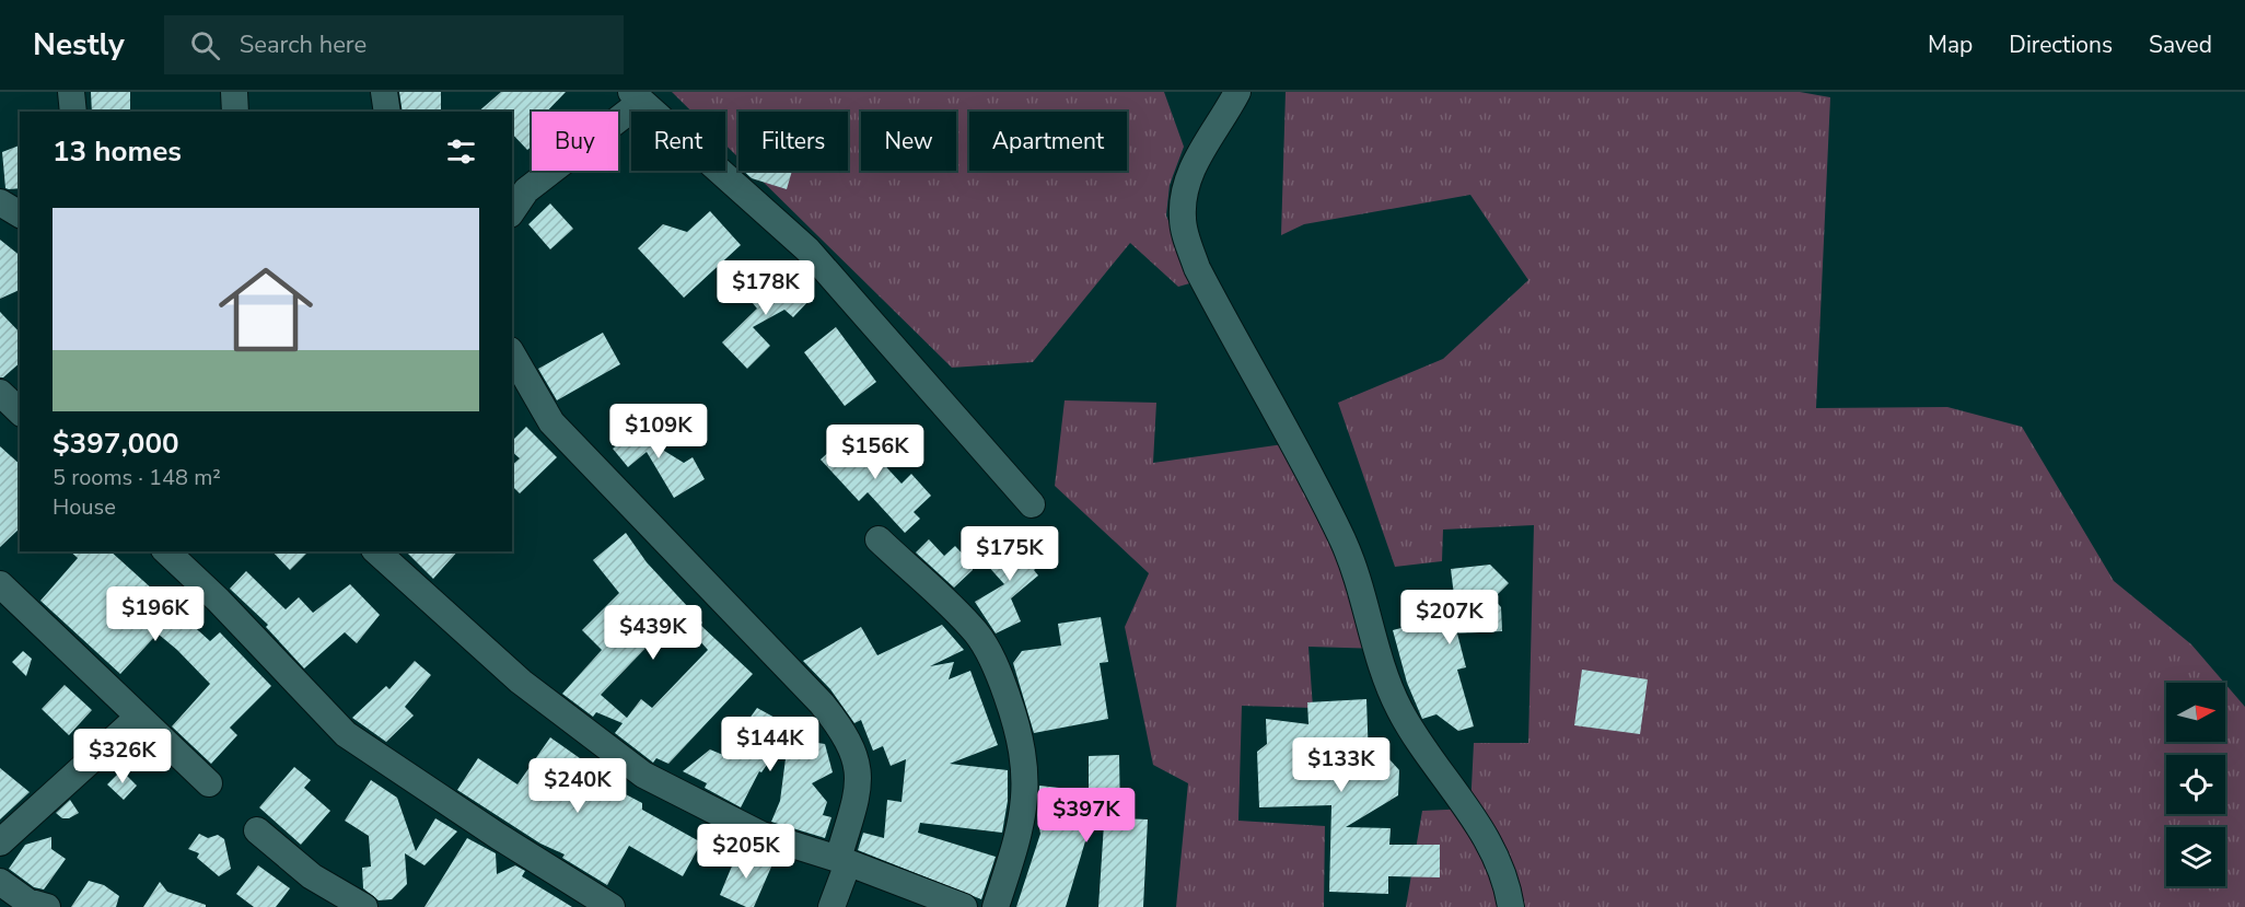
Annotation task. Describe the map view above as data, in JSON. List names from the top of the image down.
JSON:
{
  "north": "right",
  "page": {
    "header": "Nestly",
    "search": "Search here",
    "nav": ["Map", "Directions", "Saved"],
    "chip": [
      "Buy",
      "Rent",
      "Filters",
      "New",
      "Apartment"
    ],
    "heading": "13 homes",
    "list": [
      {
        "name": "$397,000",
        "note": "5 rooms · 148 m² · House"
      }
    ],
    "price": [
      "$178K",
      "$109K",
      "$156K",
      "$175K",
      "$196K",
      "$207K",
      "$439K",
      "$144K",
      "$326K",
      "$133K",
      "$240K",
      "$397K",
      "$205K"
    ]
  }
}
